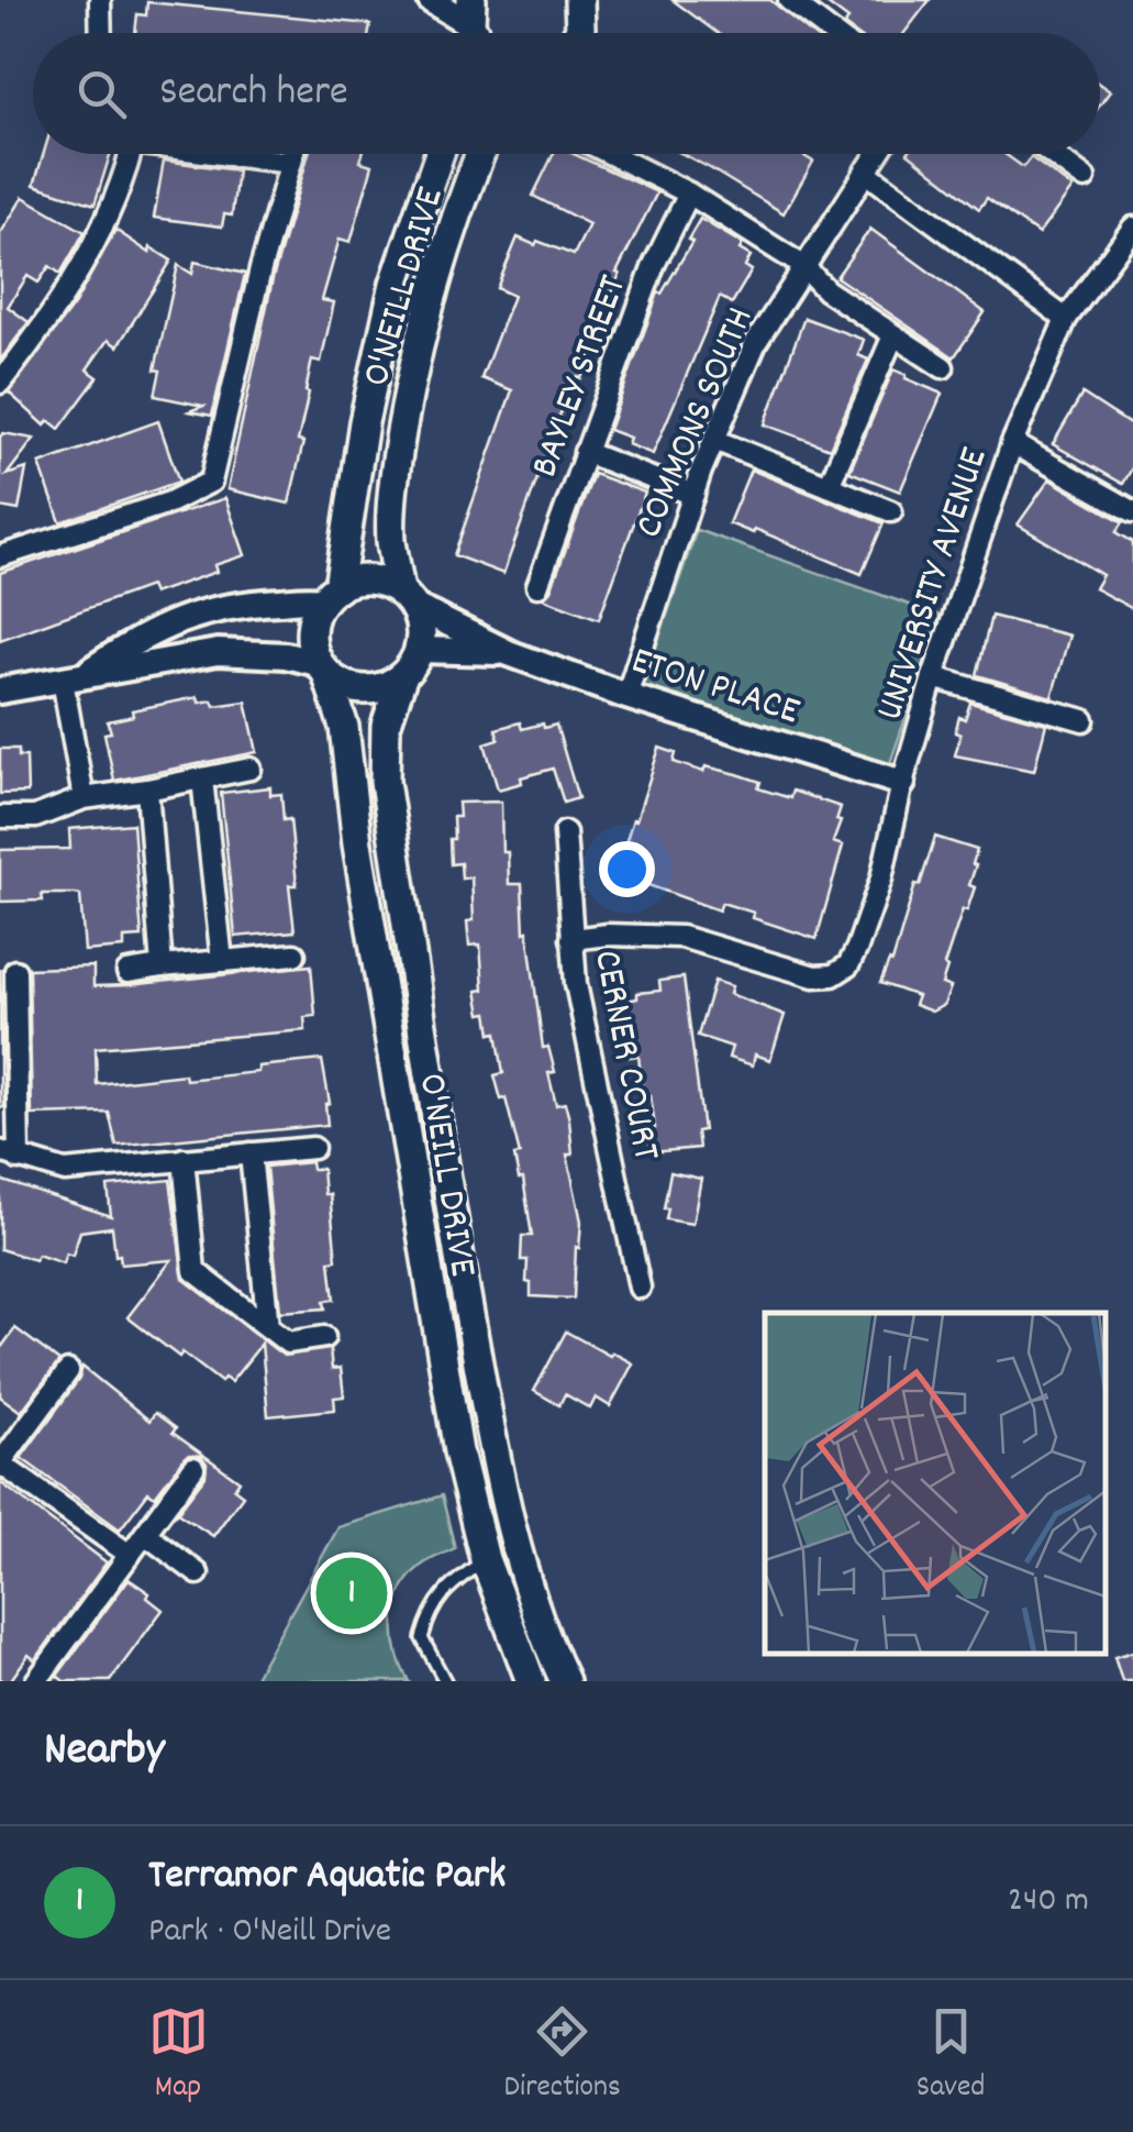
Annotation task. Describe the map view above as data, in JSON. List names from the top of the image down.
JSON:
{
  "streets": {
    "main road": ["O'NEILL DRIVE"],
    "street": [
      "BAYLEY STREET",
      "COMMONS SOUTH",
      "UNIVERSITY AVENUE",
      "ETON PLACE",
      "CERNER COURT"
    ]
  },
  "crossings": [
    ["O'NEILL DRIVE", "ETON PLACE"],
    ["COMMONS SOUTH", "ETON PLACE"],
    ["UNIVERSITY AVENUE", "ETON PLACE"],
    ["UNIVERSITY AVENUE", "CERNER COURT"]
  ],
  "page": {
    "search": "Search here",
    "pins": "1",
    "heading": "Nearby",
    "list": [
      {
        "mark": "1",
        "name": "Terramor Aquatic Park",
        "note": "Park · O'Neill Drive",
        "value": "240 m"
      }
    ],
    "nav": ["Map", "Directions", "Saved"]
  }
}
